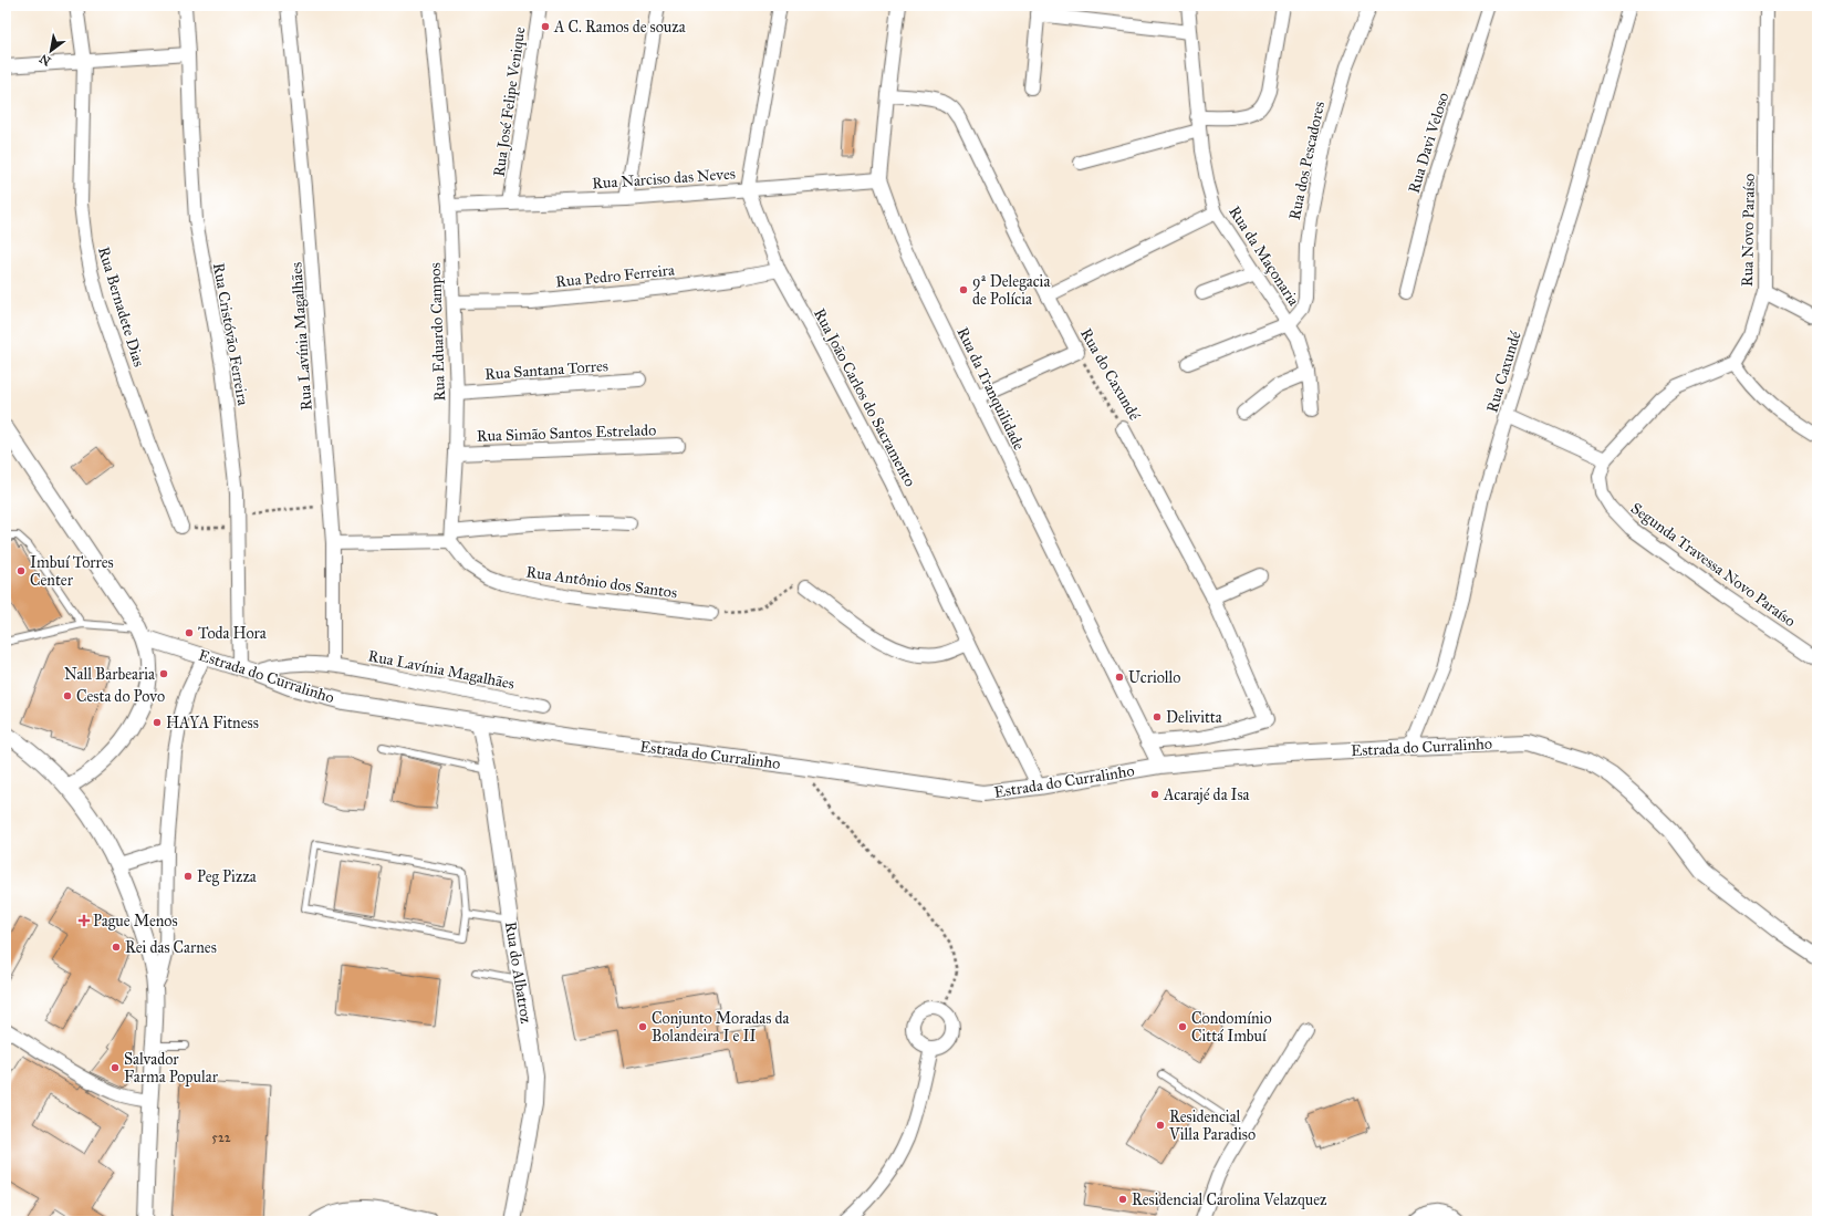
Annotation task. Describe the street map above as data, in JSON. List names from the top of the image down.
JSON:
{
  "streets": {
    "street": [
      "Rua José Felipe Venique",
      "Rua Davi Veloso",
      "Rua dos Pescadores",
      "Rua Narciso das Neves",
      "Rua Novo Paraíso",
      "Rua da Maçonaria",
      "Rua Pedro Ferreira",
      "Rua Bernadete Dias",
      "Rua Eduardo Campos",
      "Rua Cristóvão Ferreira",
      "Rua Lavínia Magalhães",
      "Rua Santana Torres",
      "Rua Caxundé",
      "Rua do Caxundé",
      "Rua da Tranquilidade",
      "Rua João Carlos do Sacramento",
      "Rua Simão Santos Estrelado",
      "Segunda Travessa Novo Paraíso",
      "Rua Antônio dos Santos",
      "Estrada do Curralinho",
      "Rua do Albatroz"
    ]
  },
  "crossings": [
    ["Rua José Felipe Venique", "Rua Narciso das Neves"],
    ["Rua dos Pescadores", "Rua da Maçonaria"],
    ["Rua Narciso das Neves", "Rua Eduardo Campos"],
    ["Rua Narciso das Neves", "Rua da Tranquilidade"],
    ["Rua Narciso das Neves", "Rua João Carlos do Sacramento"],
    ["Rua Pedro Ferreira", "Rua Eduardo Campos"],
    ["Rua Pedro Ferreira", "Rua João Carlos do Sacramento"],
    ["Rua Eduardo Campos", "Rua Santana Torres"],
    ["Rua Eduardo Campos", "Rua Simão Santos Estrelado"],
    ["Rua Eduardo Campos", "Rua Antônio dos Santos"],
    ["Rua Cristóvão Ferreira", "Rua Lavínia Magalhães"],
    ["Rua Cristóvão Ferreira", "Estrada do Curralinho"],
    ["Rua Lavínia Magalhães", "Estrada do Curralinho"],
    ["Rua Caxundé", "Estrada do Curralinho"],
    ["Rua do Caxundé", "Rua da Tranquilidade"],
    ["Rua da Tranquilidade", "Estrada do Curralinho"],
    ["Rua João Carlos do Sacramento", "Estrada do Curralinho"],
    ["Estrada do Curralinho", "Rua do Albatroz"]
  ],
  "places": {
    "other": [
      "A C. Ramos de souza",
      "9ª Delegacia de Polícia",
      "Imbuí Torres Center",
      "Toda Hora",
      "Nall Barbearia",
      "Ucriollo",
      "Cesta do Povo",
      "Delivitta",
      "HAYA Fitness",
      "Acarajé da Isa",
      "Peg Pizza",
      "Rei das Carnes",
      "Conjunto Moradas da Bolandeira I e II",
      "Condomínio Cittá Imbuí",
      "Salvador Farma Popular",
      "Residencial Villa Paradiso",
      "Residencial Carolina Velazquez"
    ],
    "health": ["Pague Menos"]
  },
  "house_numbers": ["522"],
  "north": "bottom left"
}
